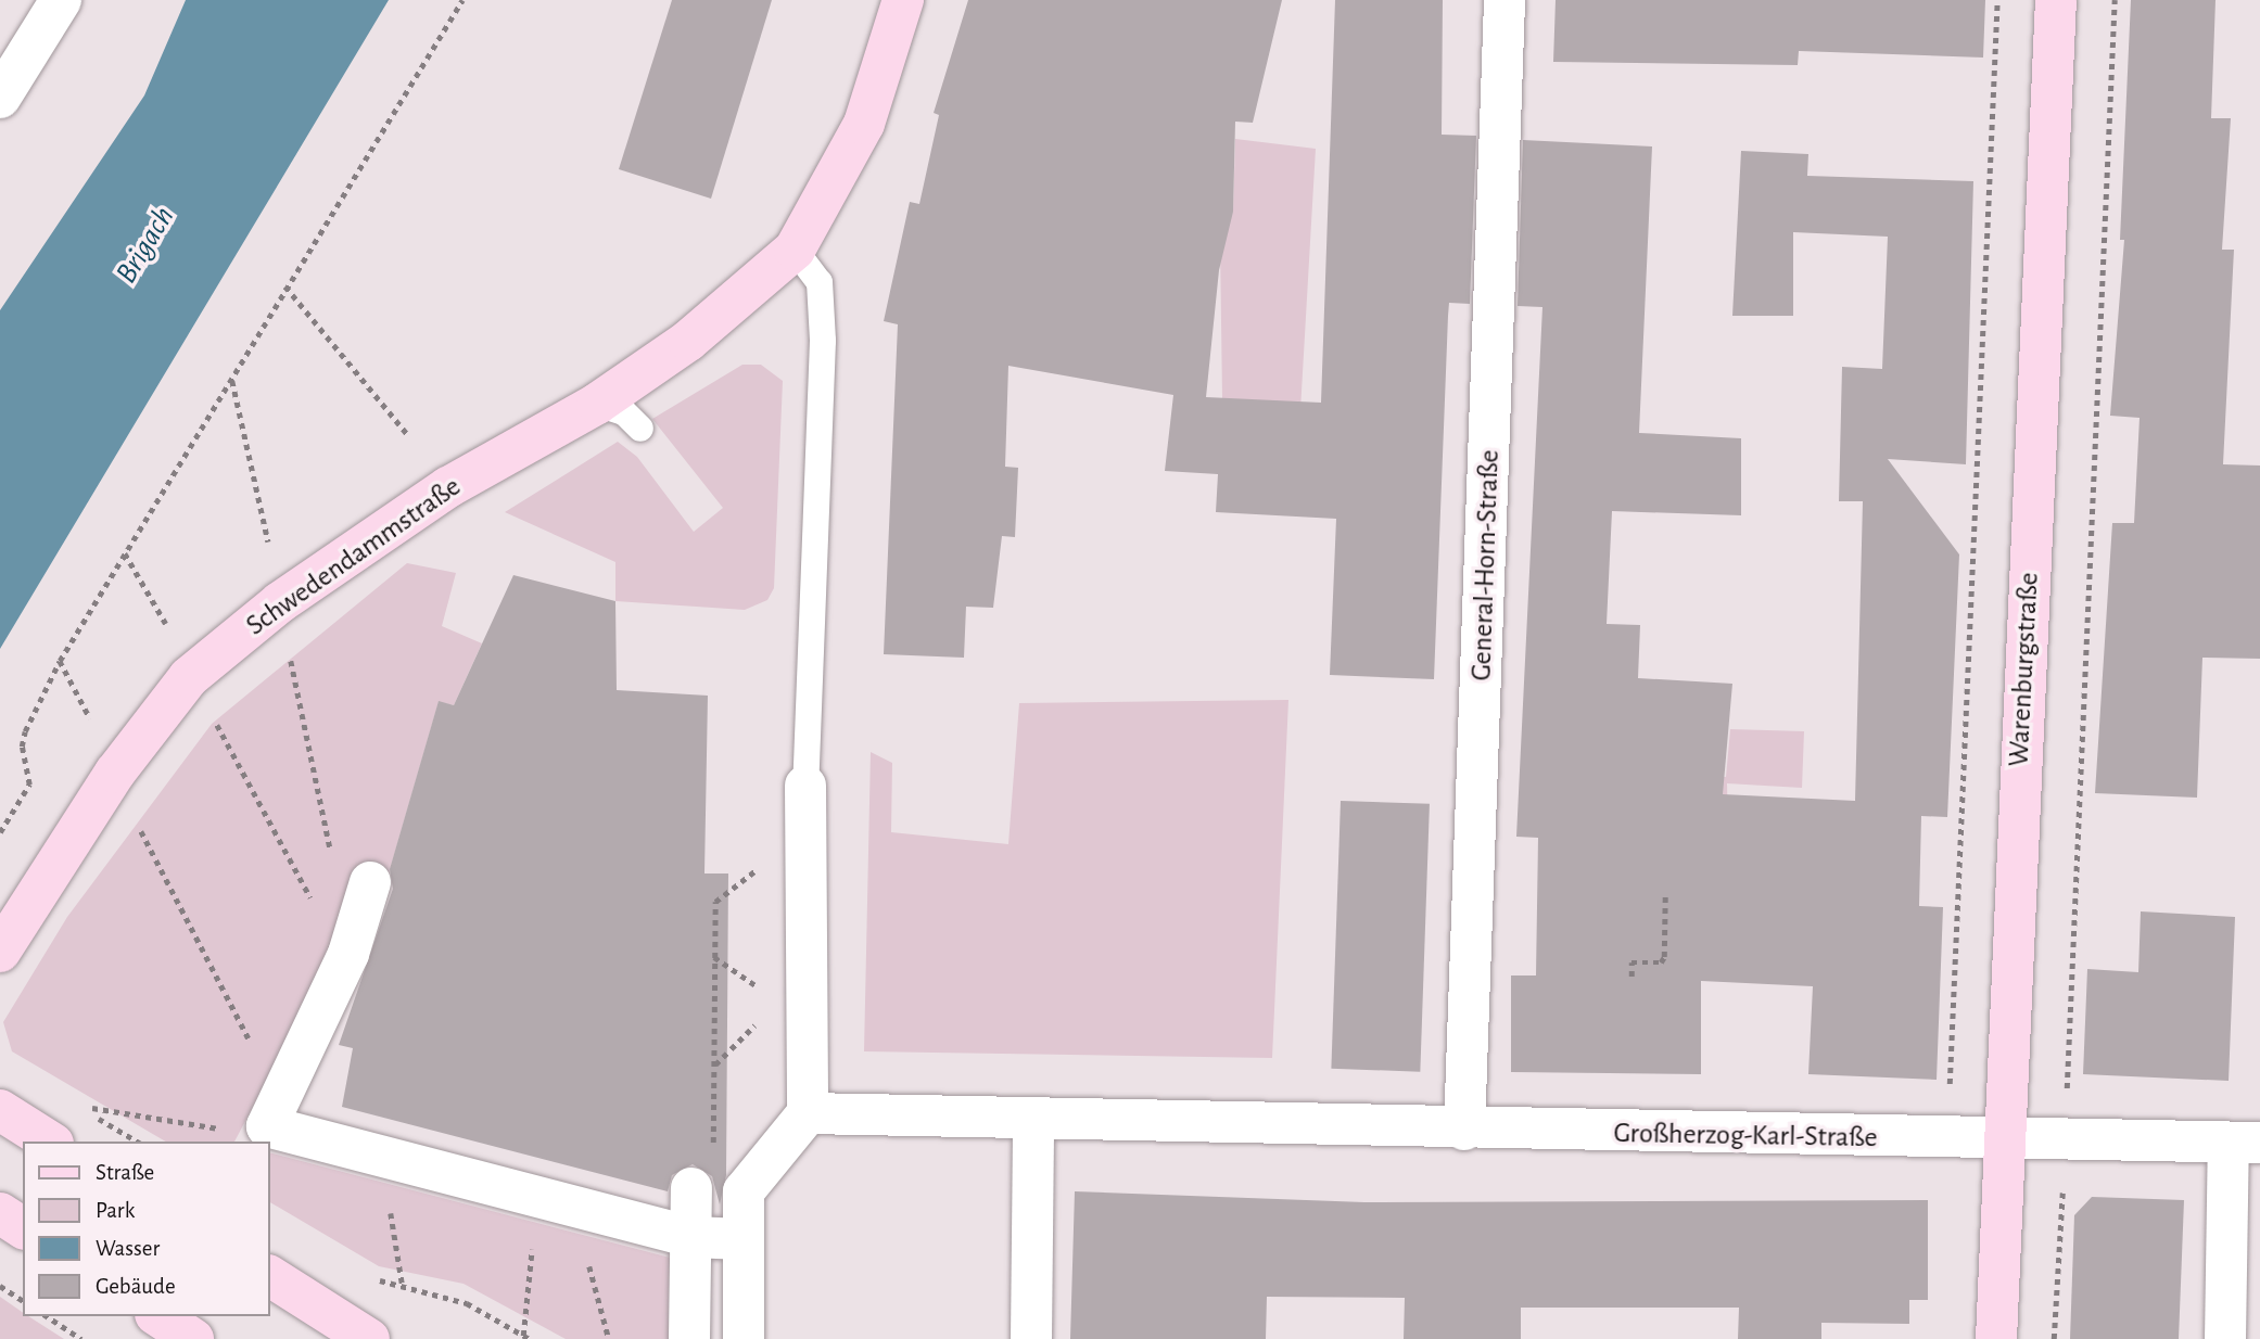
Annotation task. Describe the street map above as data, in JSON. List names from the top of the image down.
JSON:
{
  "streets": {
    "street": [
      "Schwedendammstraße",
      "General-Horn-Straße",
      "Warenburgstraße",
      "Großherzog-Karl-Straße"
    ]
  },
  "crossings": [
    ["General-Horn-Straße", "Großherzog-Karl-Straße"],
    ["Warenburgstraße", "Großherzog-Karl-Straße"]
  ],
  "water": ["Brigach"],
  "legend": [
    "Straße",
    "Park",
    "Wasser",
    "Gebäude"
  ]
}
